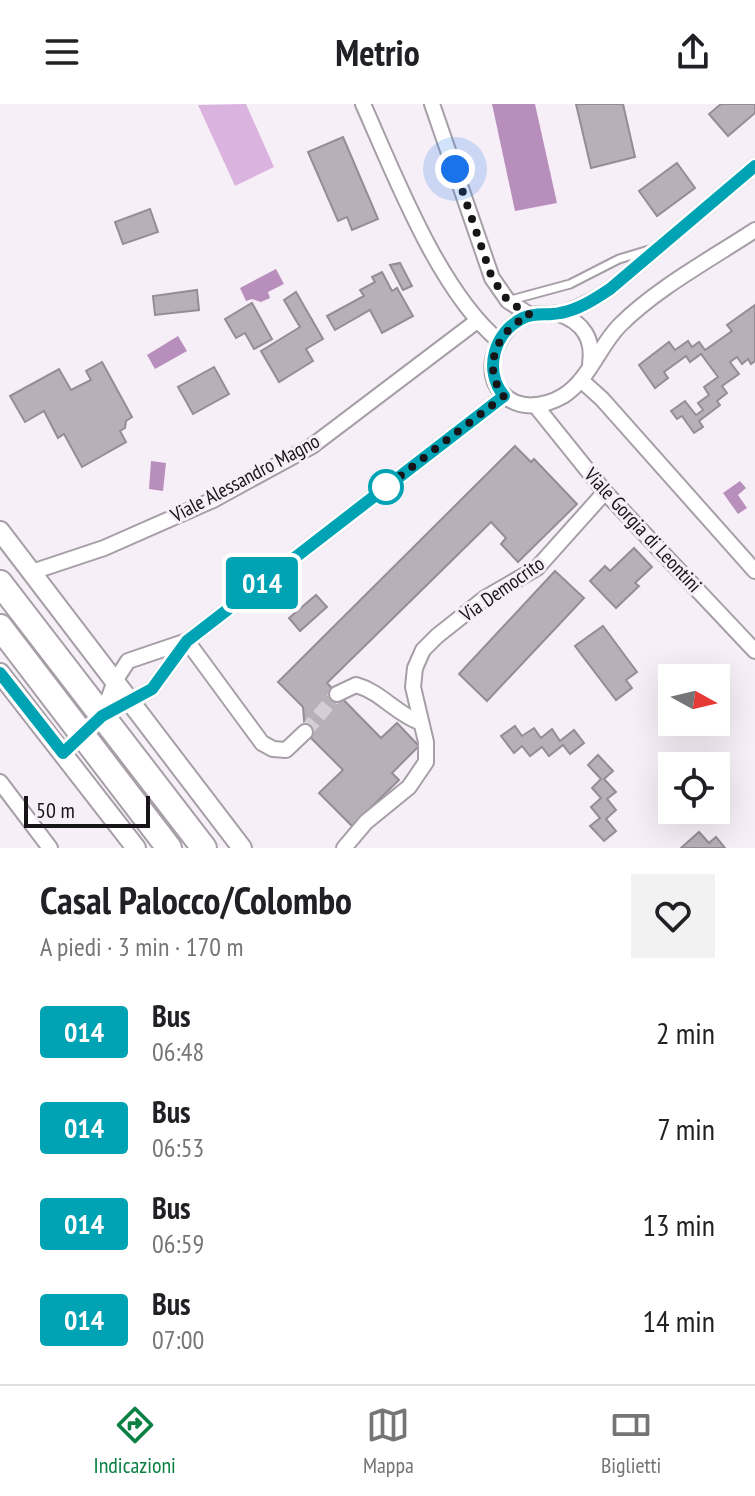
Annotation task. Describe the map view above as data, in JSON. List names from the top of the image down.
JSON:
{
  "streets": {
    "street": ["Viale Alessandro Magno", "Viale Gorgia di Leontini", "Via Democrito"]
  },
  "crossings": [
    ["Viale Gorgia di Leontini", "Via Democrito"]
  ],
  "lines": ["bus line 014"],
  "scale_bar": "50 m",
  "north": "right",
  "page": {
    "header": "Metrio",
    "on_map": "014",
    "scale": "50 m",
    "heading": ["Casal Palocco/Colombo", "A piedi · 3 min · 170 m"],
    "list": [
      {
        "mark": "014",
        "name": "Bus",
        "note": "06:48",
        "value": "2 min"
      },
      {
        "mark": "014",
        "name": "Bus",
        "note": "06:53",
        "value": "7 min"
      },
      {
        "mark": "014",
        "name": "Bus",
        "note": "06:59",
        "value": "13 min"
      },
      {
        "mark": "014",
        "name": "Bus",
        "note": "07:00",
        "value": "14 min"
      }
    ],
    "tabs": ["Indicazioni", "Mappa", "Biglietti"]
  }
}
